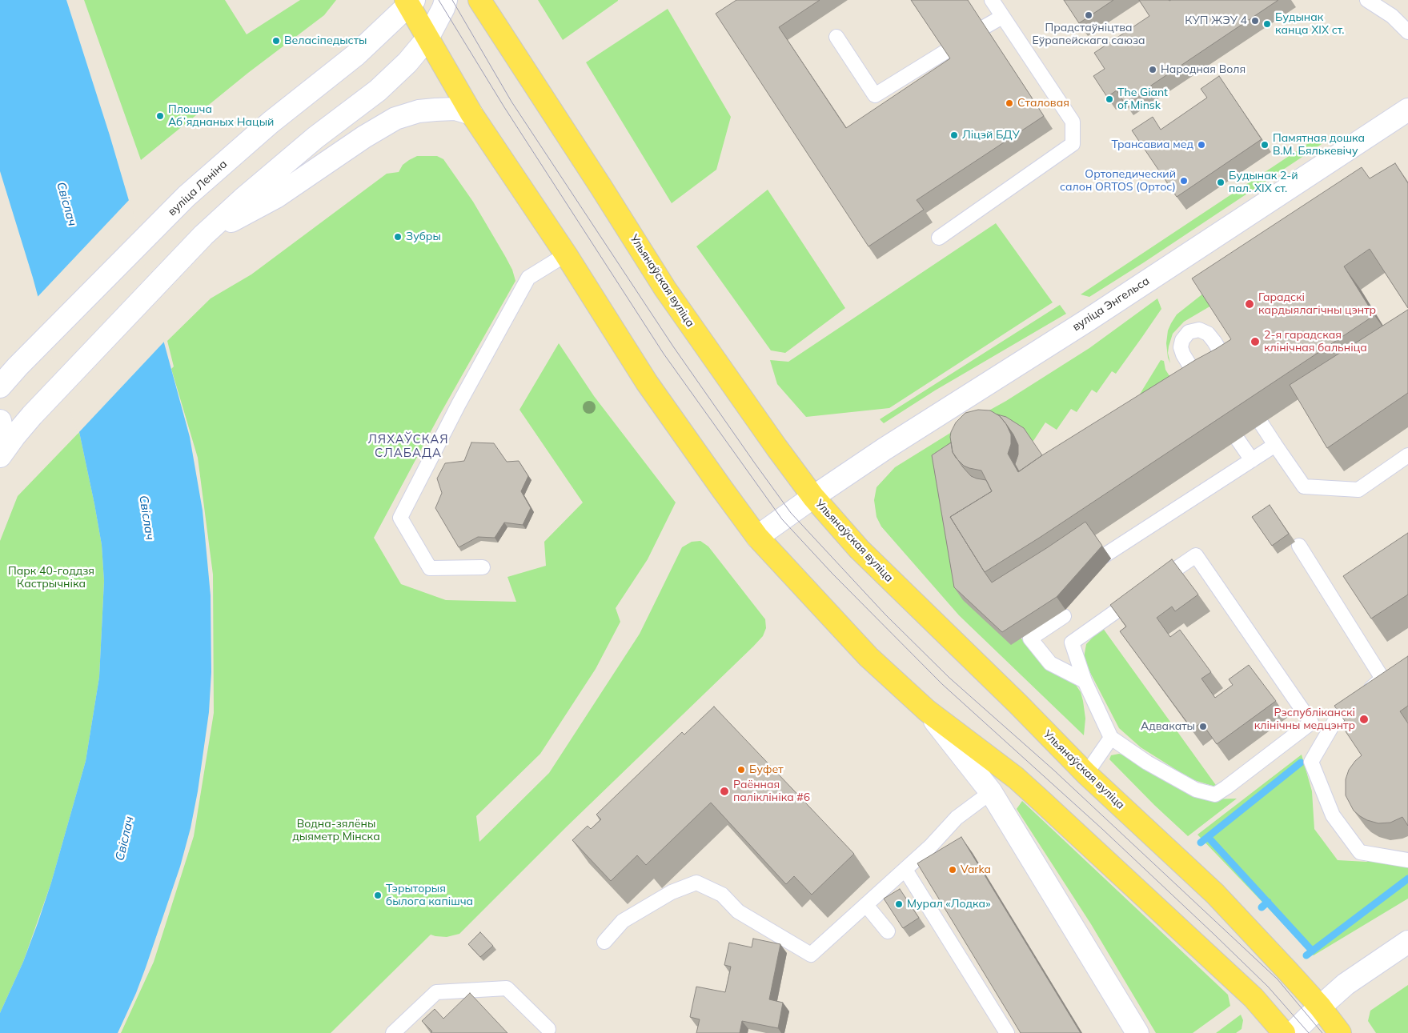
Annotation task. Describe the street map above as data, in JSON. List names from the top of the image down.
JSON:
{
  "streets": {
    "main road": ["вуліца Леніна", "Ульянаўская вуліца", "вуліца Энгельса"]
  },
  "crossings": [
    ["Ульянаўская вуліца", "вуліца Энгельса"]
  ],
  "districts": ["ЛЯХАЎСКАЯ СЛАБАДА"],
  "water": ["Свіслач"],
  "parks": ["Парк 40-годдзя Кастрычніка", "Водна-зялёны дыяметр Мінска"],
  "places": [
    "Прадстаўніцтва Еўрапейскага саюза",
    "КУП ЖЭУ 4",
    "Будынак канца ХІХ ст.",
    "Веласіпедысты",
    "Народная Воля",
    "The Giant of Minsk",
    "Сталовая",
    "Плошча Абʼяднаных Нацый",
    "Ліцэй БДУ",
    "Трансавиа мед",
    "Памятная дошка В.М. Бялькевічу",
    "Ортопедический салон ORTOS (Ортос)",
    "Будынак 2-й пал. ХІХ ст.",
    "Зубры",
    "Гарадскі кардыялагічны цэнтр",
    "2-я гарадская клінічная бальніца",
    "Рэспубліканскі клінічны медцэнтр",
    "Адвакаты",
    "Буфет",
    "Раённая паліклініка #6",
    "Varka",
    "Тэрыторыя былога капішча",
    "Мурал «Лодка»"
  ]
}
